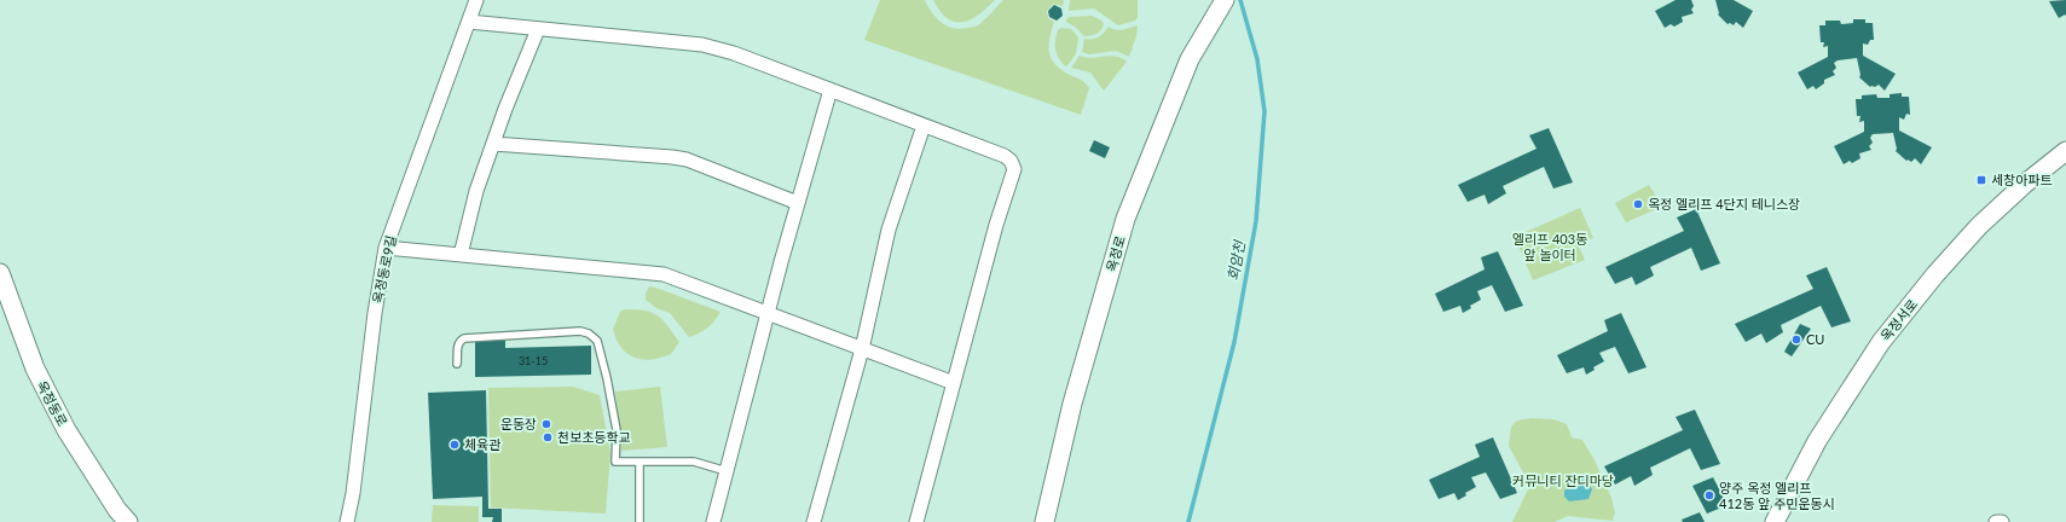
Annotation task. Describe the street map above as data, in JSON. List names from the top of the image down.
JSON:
{
  "streets": {
    "street": [
      "옥정로",
      "옥정동로9길",
      "옥정서로",
      "옥정동로"
    ]
  },
  "water": ["회암천"],
  "parks": ["엘리프 403동 앞 놀이터", "커뮤니티 잔디마당"],
  "places": {
    "transit": ["세창아파트"],
    "other": [
      "옥정 엘리프 4단지 테니스장",
      "CU",
      "운동장",
      "천보초등학교",
      "체육관",
      "양주 옥정 엘리프 412동 앞 주민운동시"
    ]
  },
  "house_numbers": ["31-15"]
}
